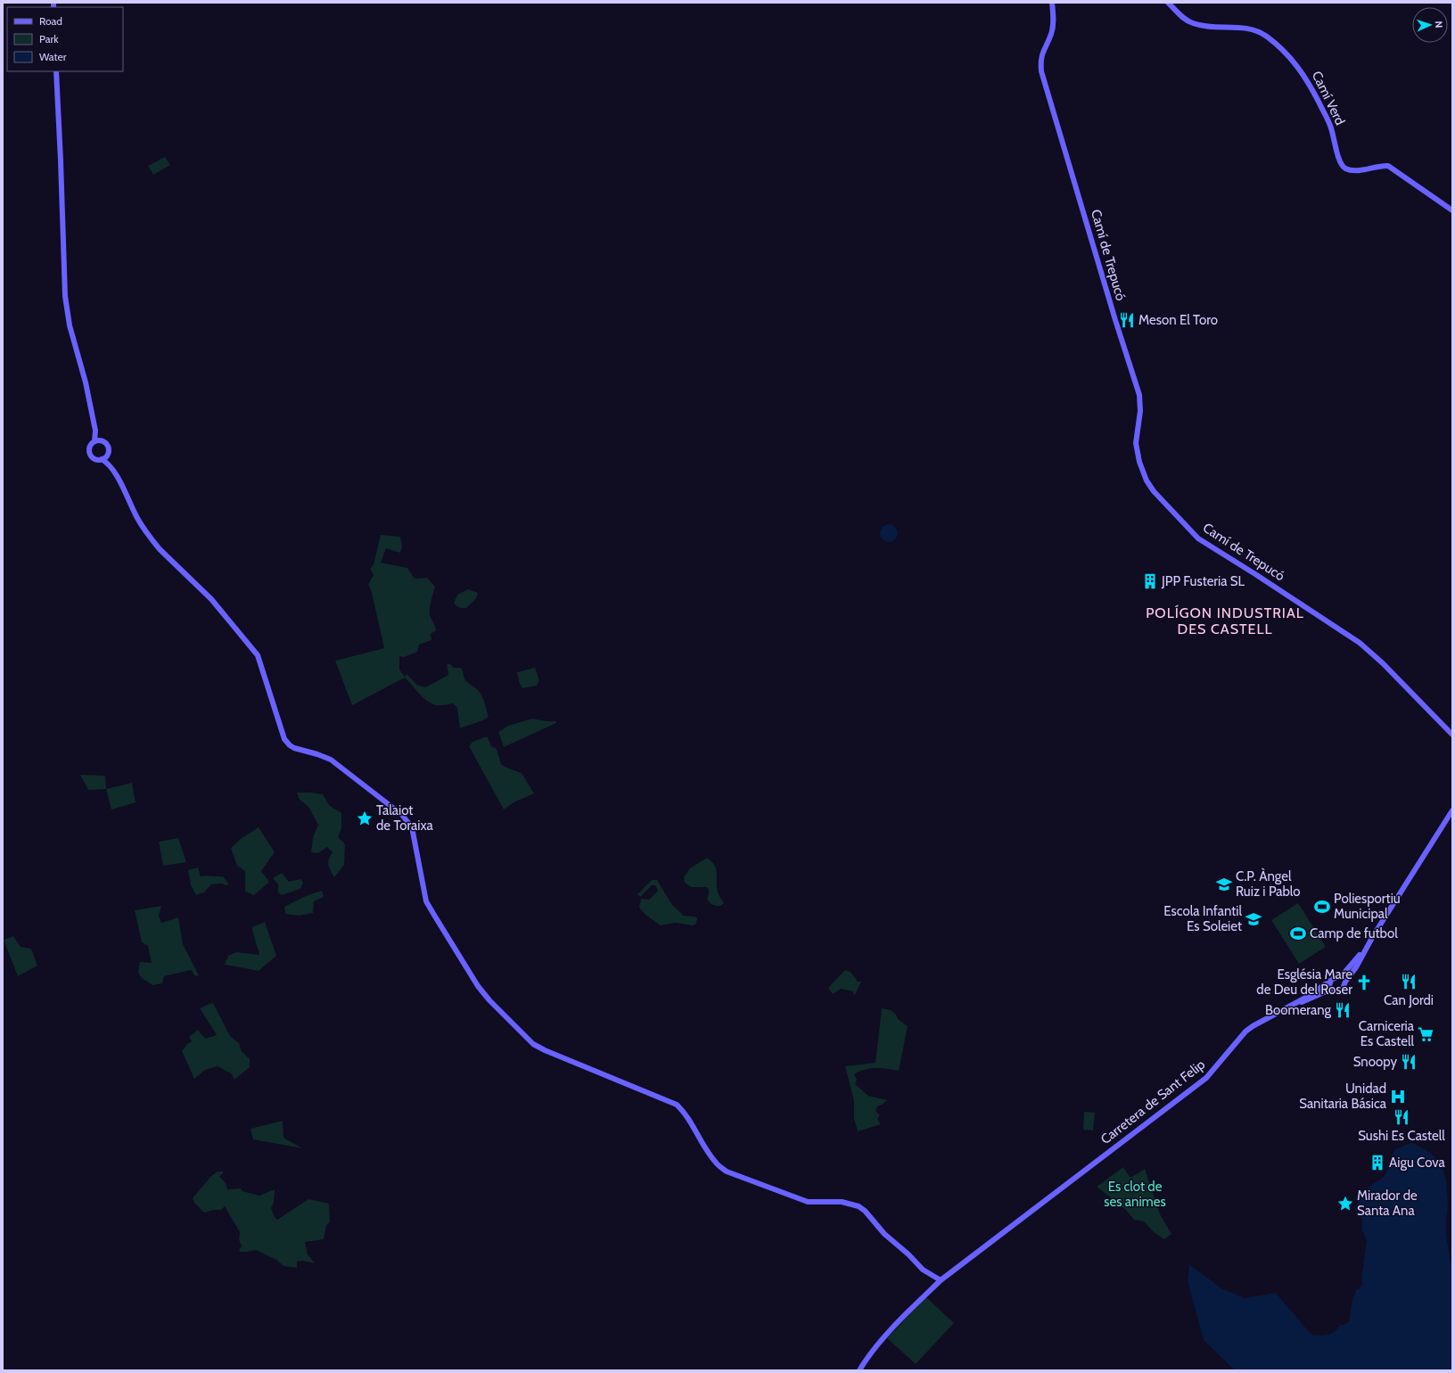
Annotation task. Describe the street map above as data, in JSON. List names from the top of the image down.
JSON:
{
  "streets": {
    "main road": ["Camí Verd", "Camí de Trepucó", "Carretera de Sant Felip"]
  },
  "districts": ["POLÍGON INDUSTRIAL DES CASTELL"],
  "parks": ["Es clot de ses animes"],
  "places": {
    "restaurant": [
      "Meson El Toro",
      "Can Jordi",
      "Boomerang",
      "Snoopy",
      "Sushi Es Castell"
    ],
    "building": ["JPP Fusteria SL", "Aigu Cova"],
    "place": ["Talaiot de Toraixa", "Mirador de Santa Ana"],
    "school or university": ["C.P. Àngel Ruiz i Pablo", "Escola Infantil Es Soleiet"],
    "sports": ["Poliesportiu Municipal", "Camp de futbol"],
    "church": ["Església Mare de Deu del Roser"],
    "supermarket": ["Carniceria Es Castell"],
    "hospital": ["Unidad Sanitaria Básica"]
  },
  "legend": ["Road", "Park", "Water"],
  "north": "right"
}
